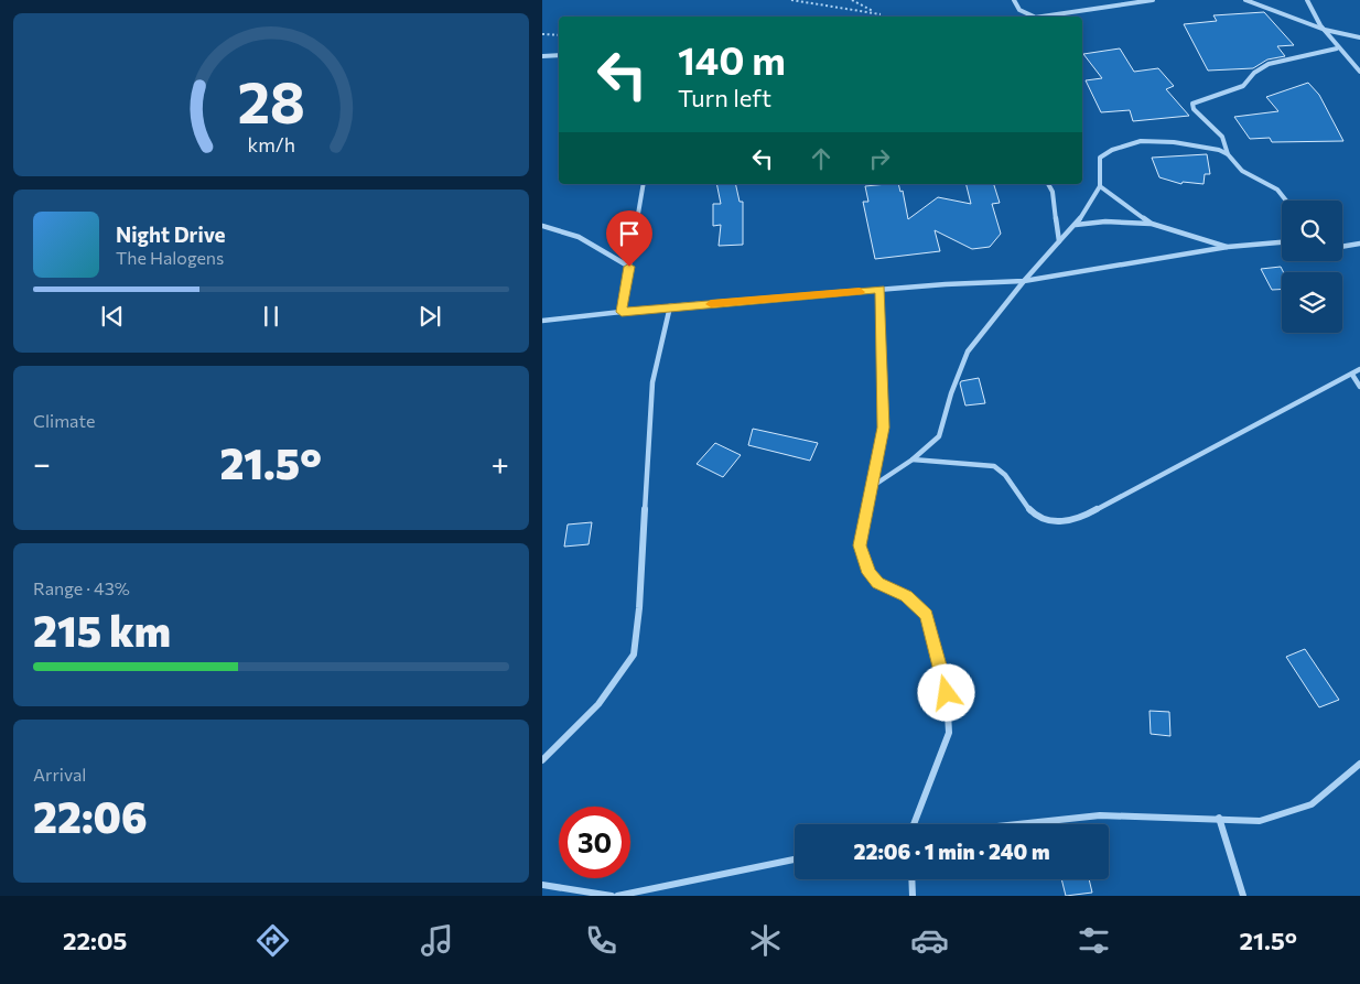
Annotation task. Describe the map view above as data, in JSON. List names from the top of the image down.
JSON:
{
  "page": {
    "turn": ["140 m", "Turn left"],
    "song": ["Night Drive", "The Halogens"],
    "tile": [
      "Climate",
      ["Range · 43%", "215 km"],
      ["Arrival", "22:06"]
    ],
    "heat": ["−", "21.5°", "+"],
    "limit": "30",
    "trip": "22:06 · 1 min · 240 m",
    "tabs": ["22:05", "21.5°"],
    "gauge": ["28", "km/h"]
  }
}
